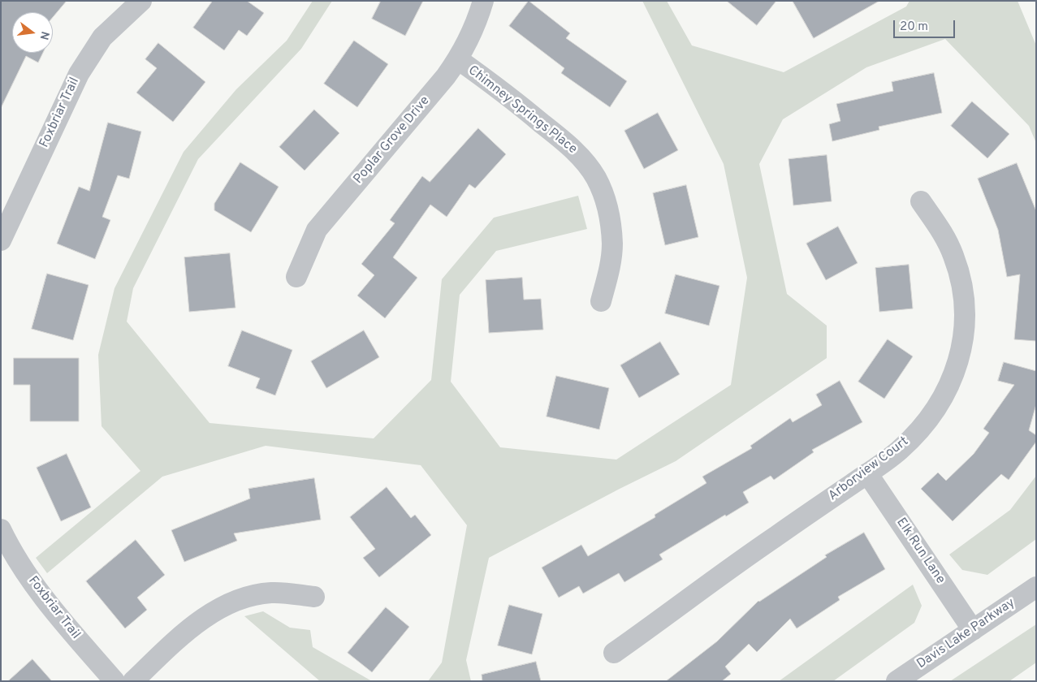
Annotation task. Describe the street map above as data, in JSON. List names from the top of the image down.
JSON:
{
  "streets": {
    "street": [
      "Chimney Springs Place",
      "Foxbriar Trail",
      "Poplar Grove Drive",
      "Arborview Court",
      "Elk Run Lane",
      "Davis Lake Parkway"
    ]
  },
  "crossings": [
    ["Chimney Springs Place", "Poplar Grove Drive"],
    ["Arborview Court", "Elk Run Lane"],
    ["Elk Run Lane", "Davis Lake Parkway"]
  ],
  "scale_bar": "20 m",
  "north": "right"
}
